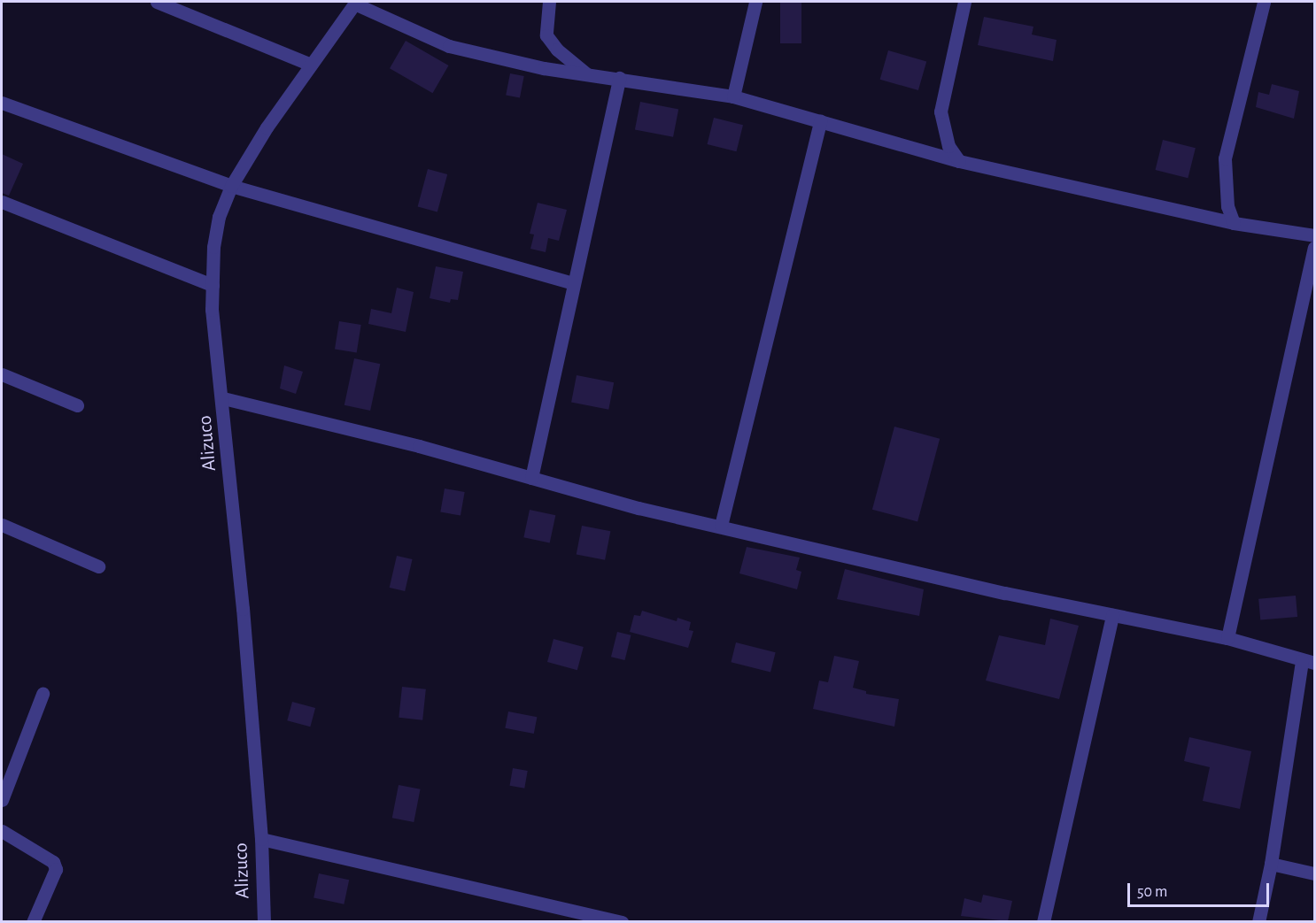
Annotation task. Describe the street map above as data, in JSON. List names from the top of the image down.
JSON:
{
  "streets": {
    "street": ["Alizuco"]
  },
  "scale_bar": "50 m"
}
